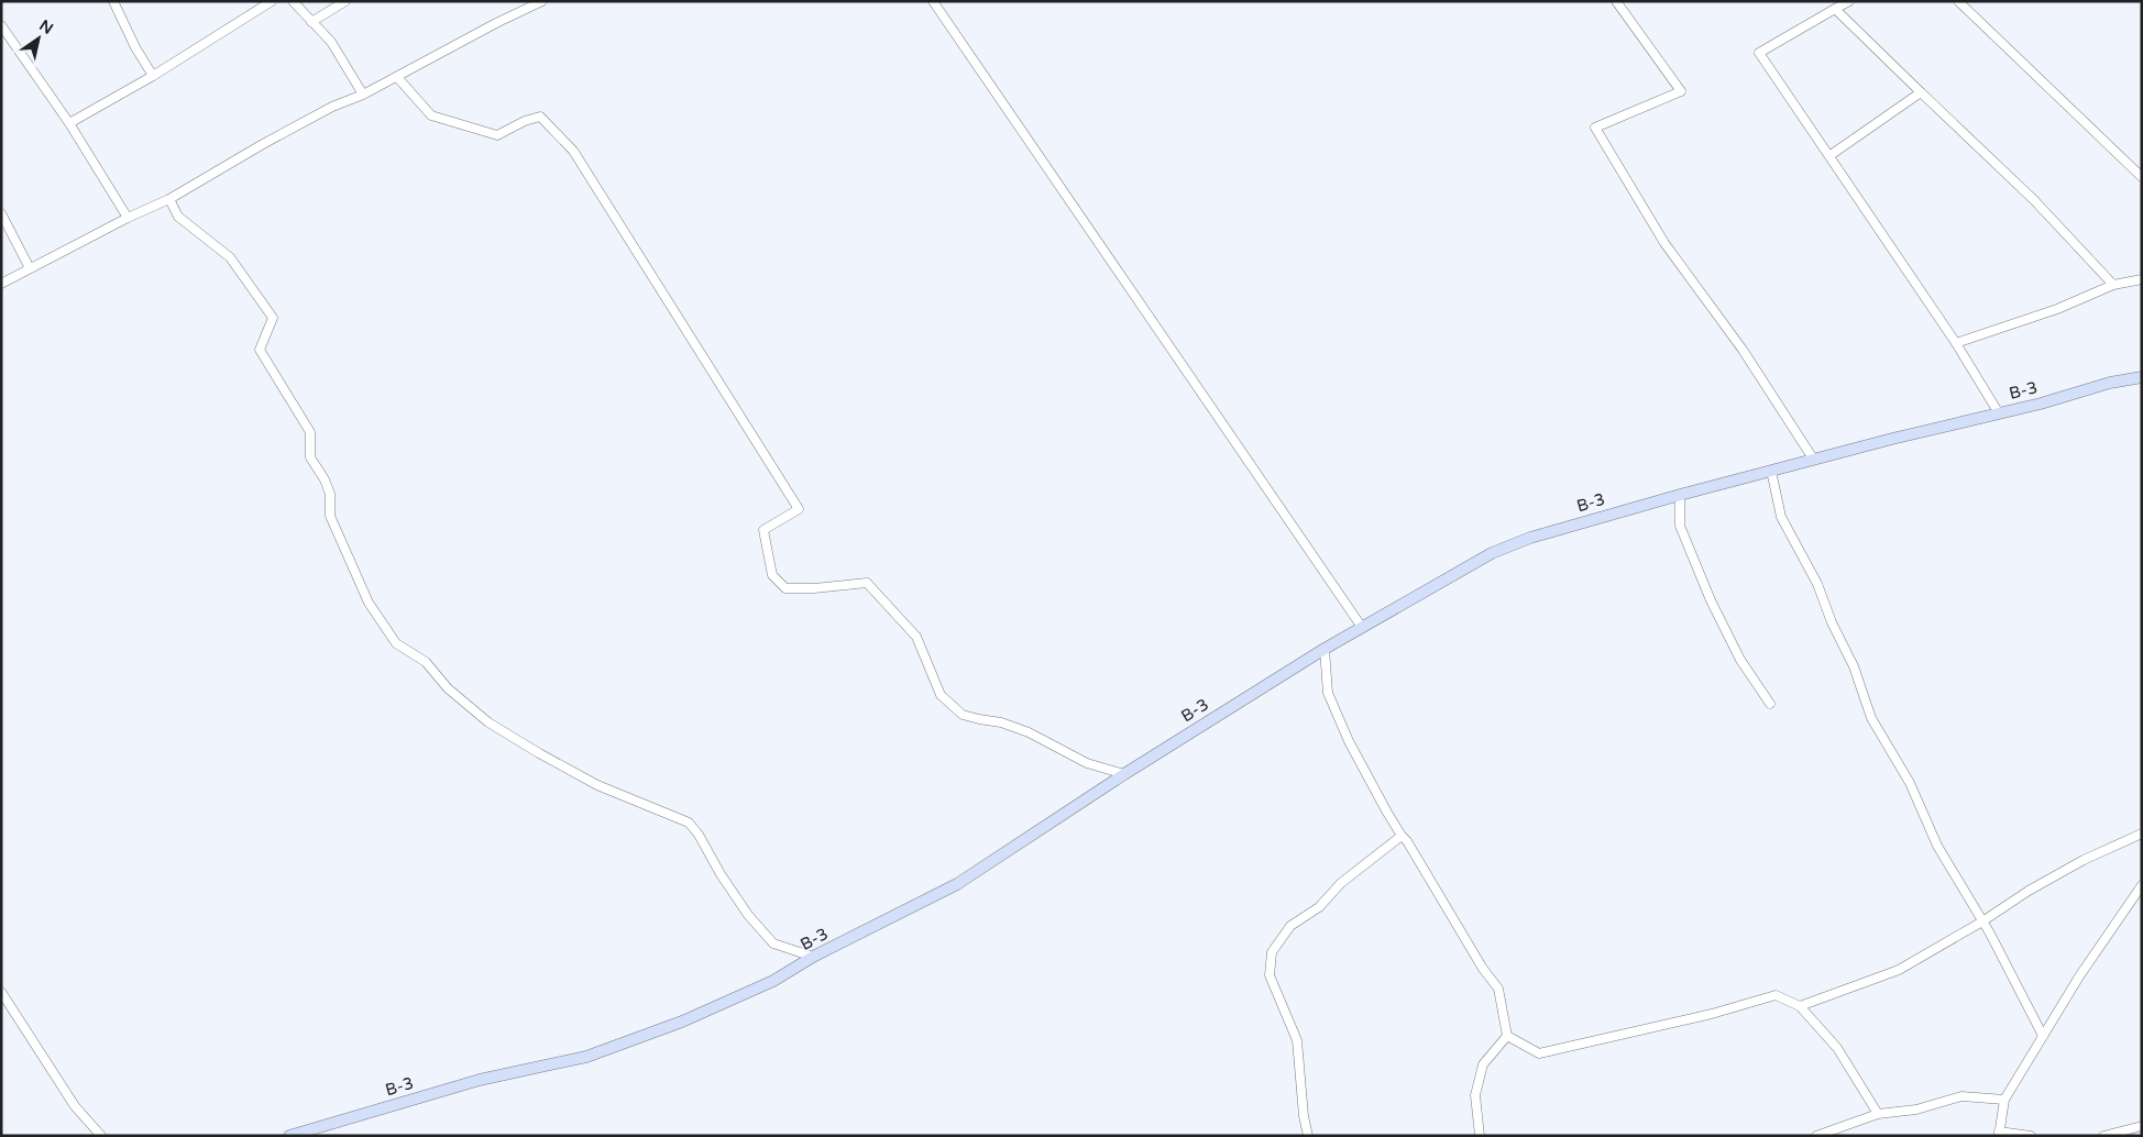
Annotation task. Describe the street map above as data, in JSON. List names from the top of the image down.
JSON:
{
  "streets": {
    "main road": ["B-3"]
  },
  "north": "top right"
}
